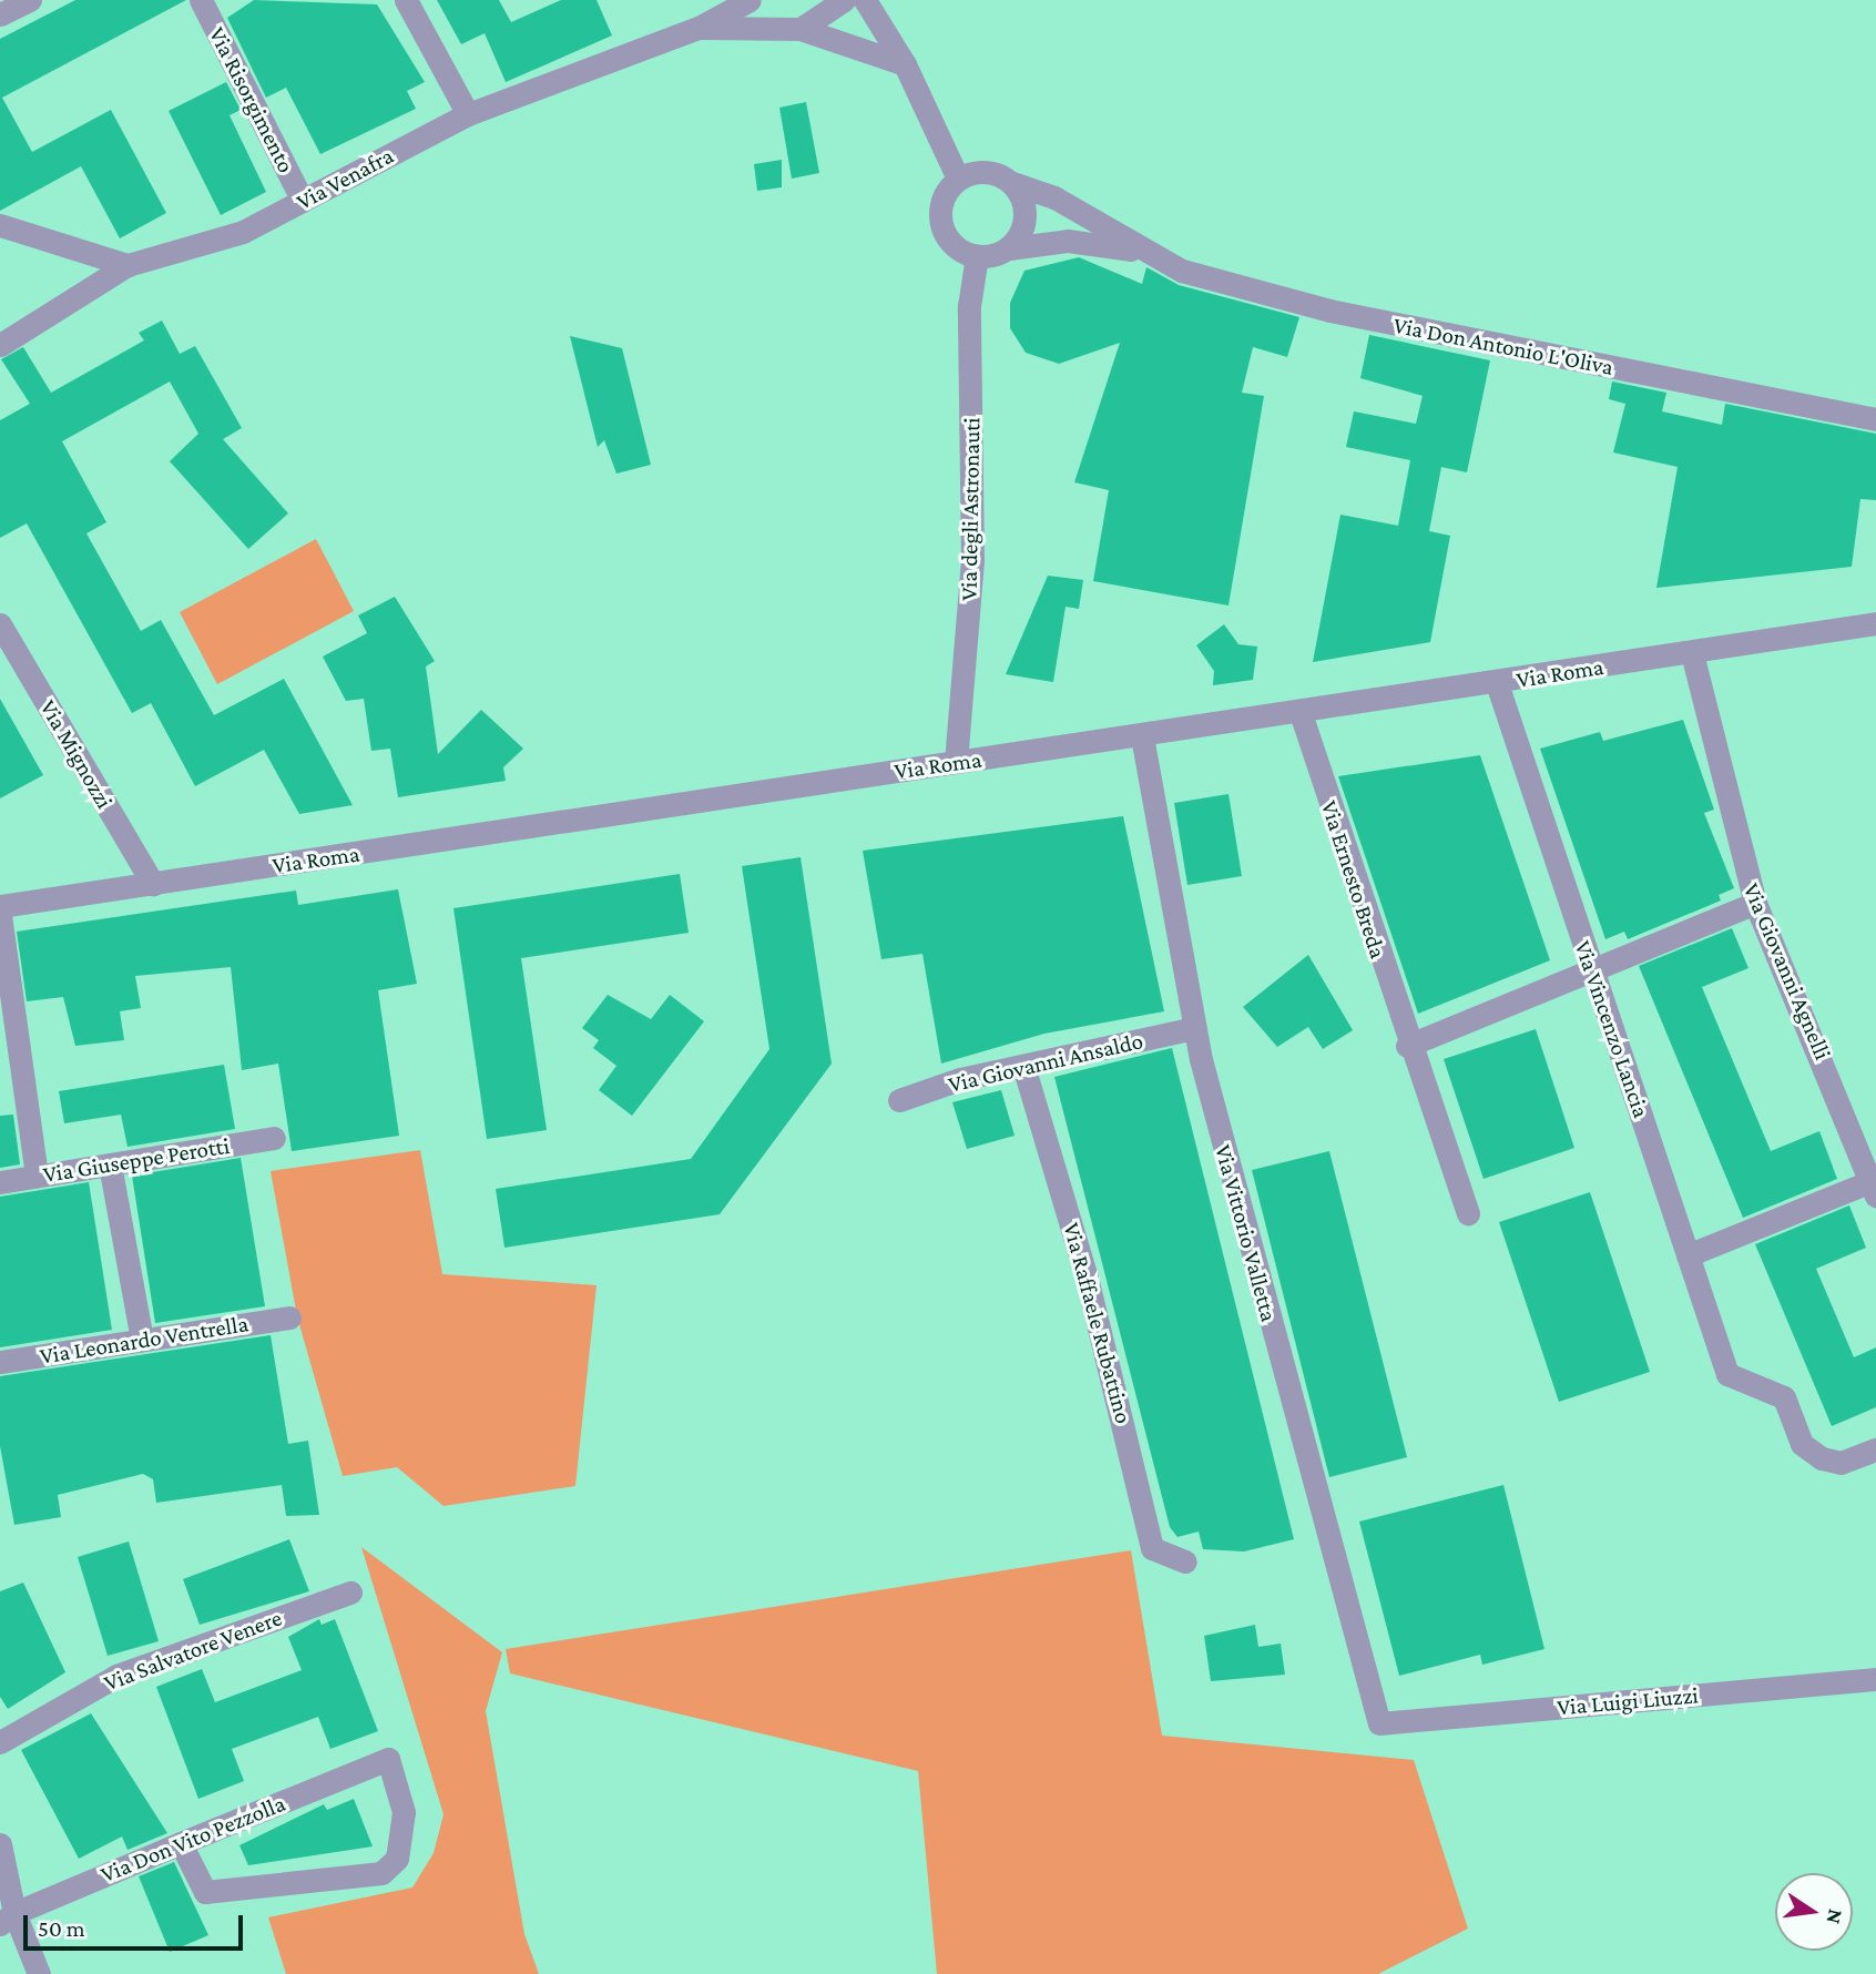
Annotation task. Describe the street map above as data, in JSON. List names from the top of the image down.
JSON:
{
  "streets": {
    "street": [
      "Via Risorgimento",
      "Via Venafra",
      "Via Don Antonio L'Oliva",
      "Via degli Astronauti",
      "Via Roma",
      "Via Mignozzi",
      "Via Ernesto Breda",
      "Via Giovanni Agnelli",
      "Via Vincenzo Lancia",
      "Via Giovanni Ansaldo",
      "Via Giuseppe Perotti",
      "Via Vittorio Valletta",
      "Via Raffaele Rubattino",
      "Via Leonardo Ventrella",
      "Via Salvatore Venere",
      "Via Luigi Liuzzi",
      "Via Don Vito Pezzolla"
    ]
  },
  "crossings": [
    ["Via Risorgimento", "Via Venafra"],
    ["Via Don Antonio L'Oliva", "Via degli Astronauti"],
    ["Via degli Astronauti", "Via Roma"],
    ["Via Roma", "Via Mignozzi"],
    ["Via Roma", "Via Ernesto Breda"],
    ["Via Roma", "Via Giovanni Agnelli"],
    ["Via Roma", "Via Vincenzo Lancia"],
    ["Via Roma", "Via Vittorio Valletta"],
    ["Via Giovanni Ansaldo", "Via Vittorio Valletta"],
    ["Via Giovanni Ansaldo", "Via Raffaele Rubattino"],
    ["Via Vittorio Valletta", "Via Luigi Liuzzi"]
  ],
  "scale_bar": "50 m",
  "north": "right"
}
